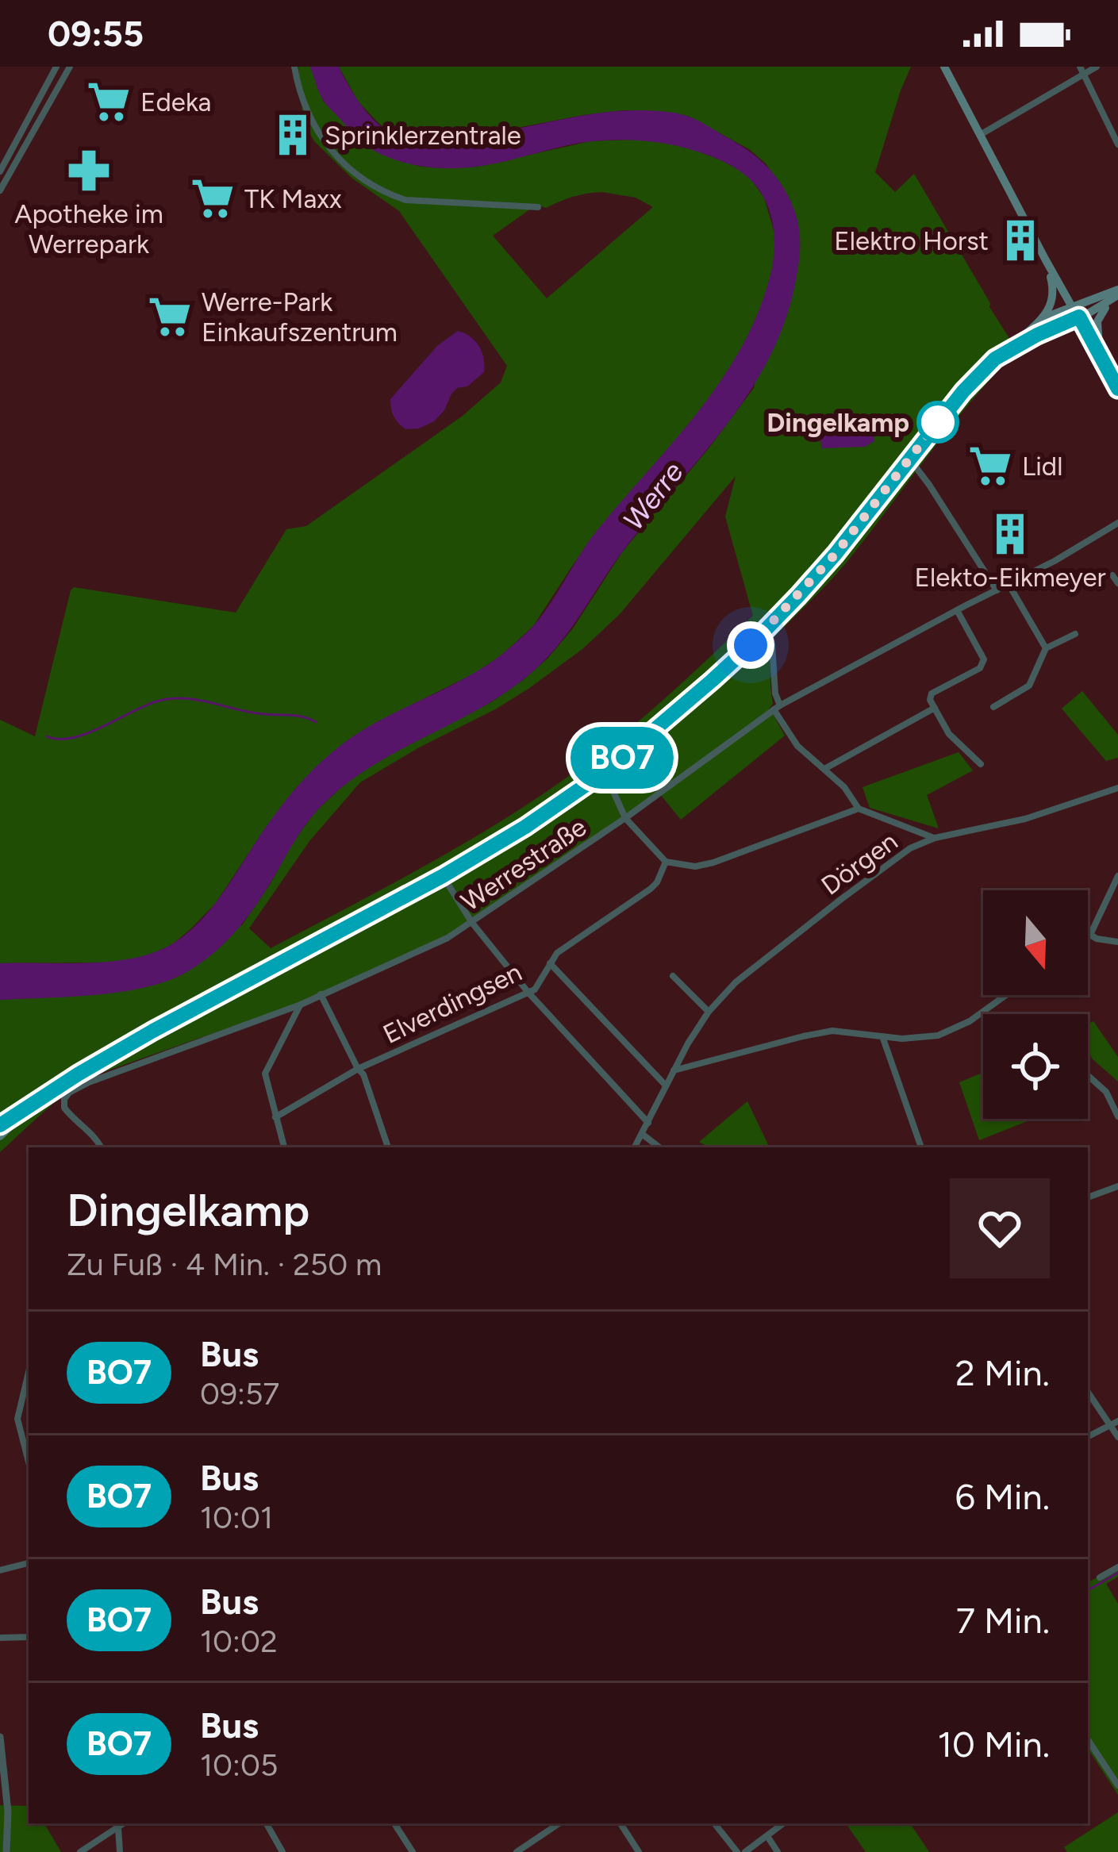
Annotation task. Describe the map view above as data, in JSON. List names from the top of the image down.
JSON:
{
  "streets": {
    "street": ["Dörgen", "Werrestraße", "Elverdingsen"]
  },
  "water": ["Werre"],
  "places": {
    "supermarket": [
      "Edeka",
      "TK Maxx",
      "Werre-Park Einkaufszentrum",
      "Lidl"
    ],
    "building": ["Sprinklerzentrale", "Elektro Horst", "Elekto-Eikmeyer"],
    "pharmacy": ["Apotheke im Werrepark"],
    "other": ["Dingelkamp"]
  },
  "lines": ["bus line BO7"],
  "north": "bottom",
  "page": {
    "status": "09:55",
    "on_map": "BO7",
    "heading": ["Dingelkamp", "Zu Fuß · 4 Min. · 250 m"],
    "list": [
      {
        "mark": "BO7",
        "name": "Bus",
        "note": "09:57",
        "value": "2 Min."
      },
      {
        "mark": "BO7",
        "name": "Bus",
        "note": "10:01",
        "value": "6 Min."
      },
      {
        "mark": "BO7",
        "name": "Bus",
        "note": "10:02",
        "value": "7 Min."
      },
      {
        "mark": "BO7",
        "name": "Bus",
        "note": "10:05",
        "value": "10 Min."
      }
    ]
  }
}
